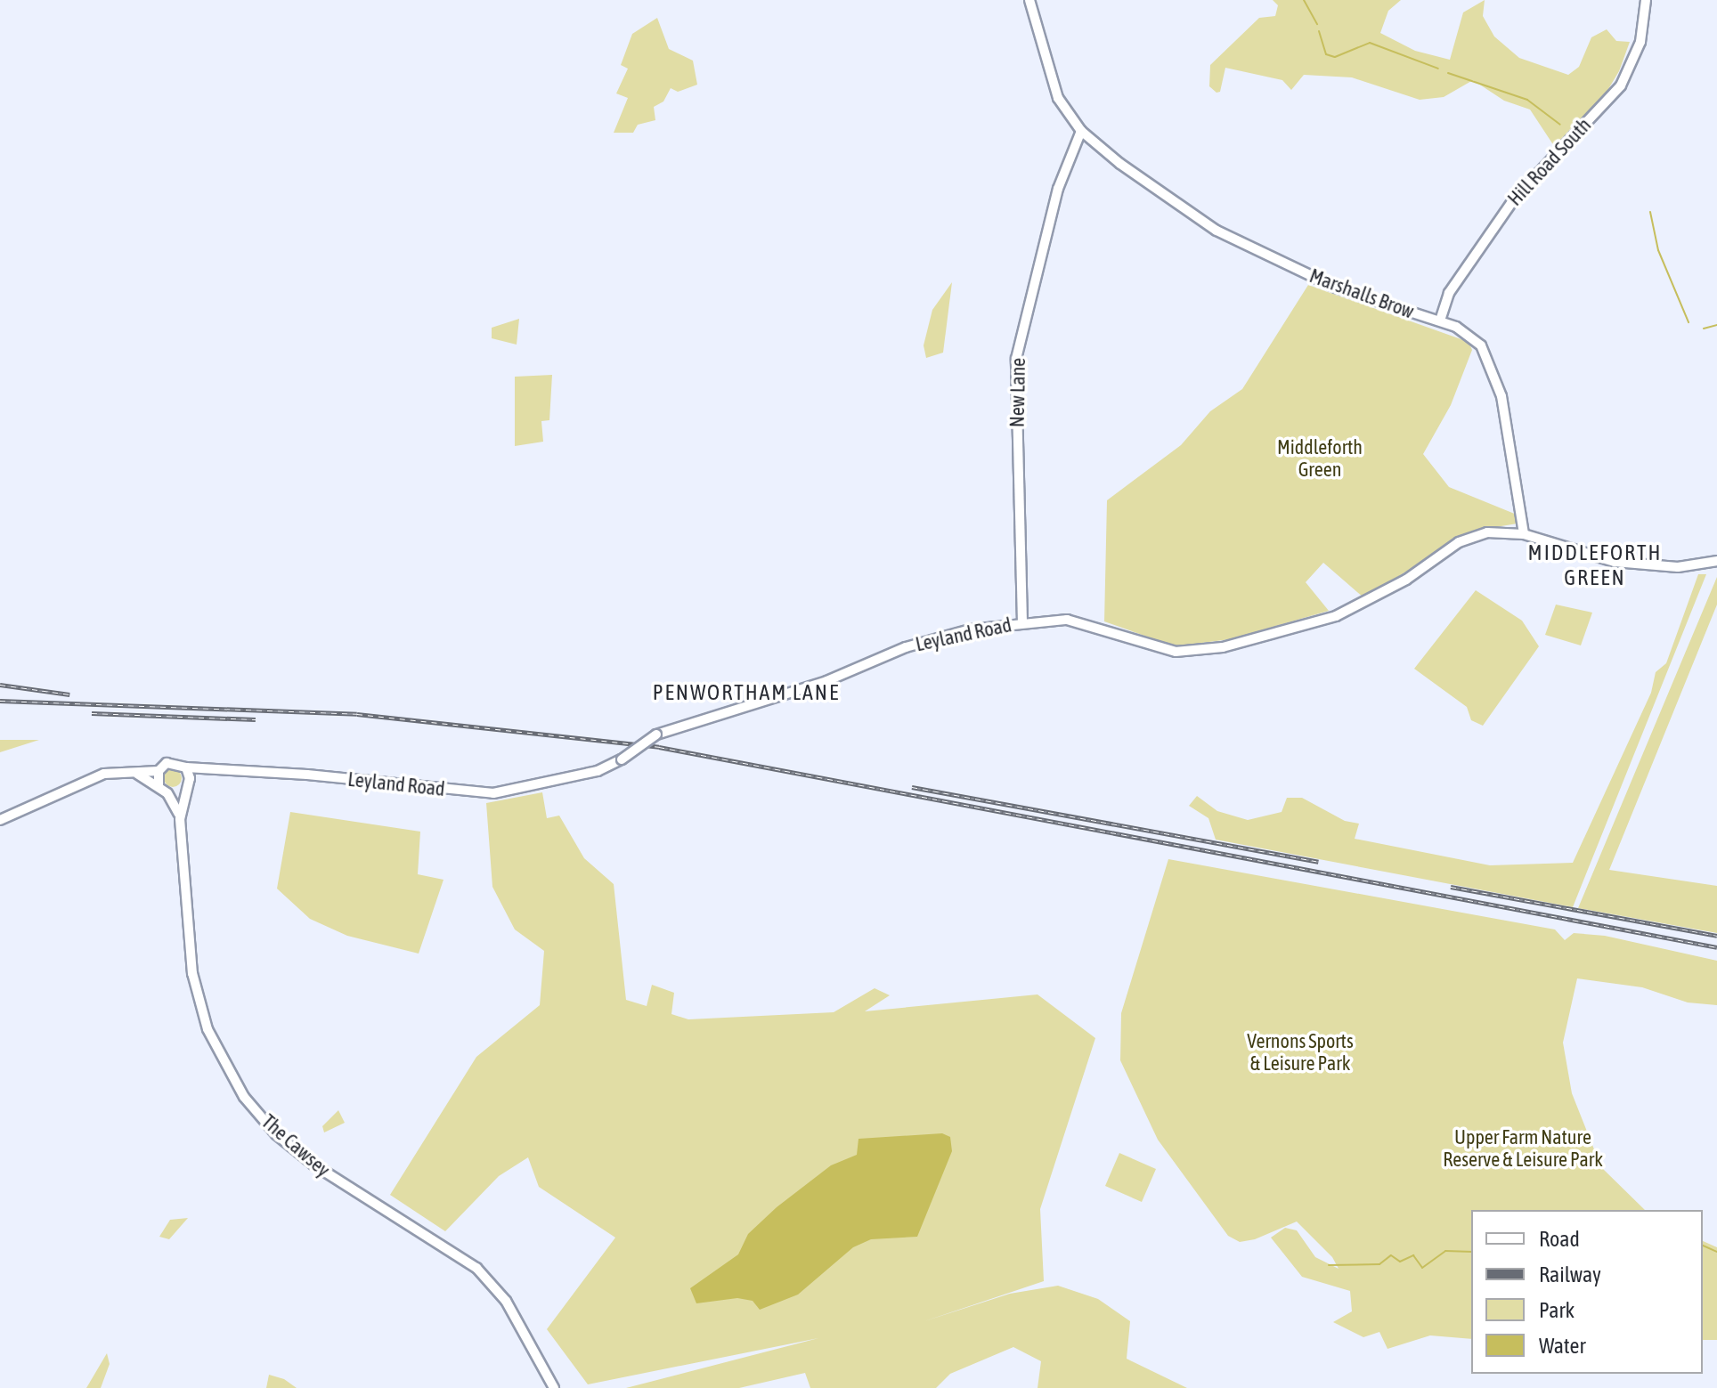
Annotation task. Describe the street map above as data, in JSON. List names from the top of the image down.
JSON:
{
  "streets": {
    "street": [
      "Hill Road South",
      "Marshalls Brow",
      "New Lane",
      "Leyland Road",
      "The Cawsey"
    ]
  },
  "crossings": [
    ["Hill Road South", "Marshalls Brow"],
    ["Marshalls Brow", "New Lane"],
    ["Marshalls Brow", "Leyland Road"],
    ["New Lane", "Leyland Road"],
    ["Leyland Road", "The Cawsey"]
  ],
  "districts": ["MIDDLEFORTH GREEN", "PENWORTHAM LANE"],
  "parks": ["Middleforth Green", "Vernons Sports & Leisure Park", "Upper Farm Nature Reserve & Leisure Park"],
  "legend": [
    "Road",
    "Railway",
    "Park",
    "Water"
  ]
}
